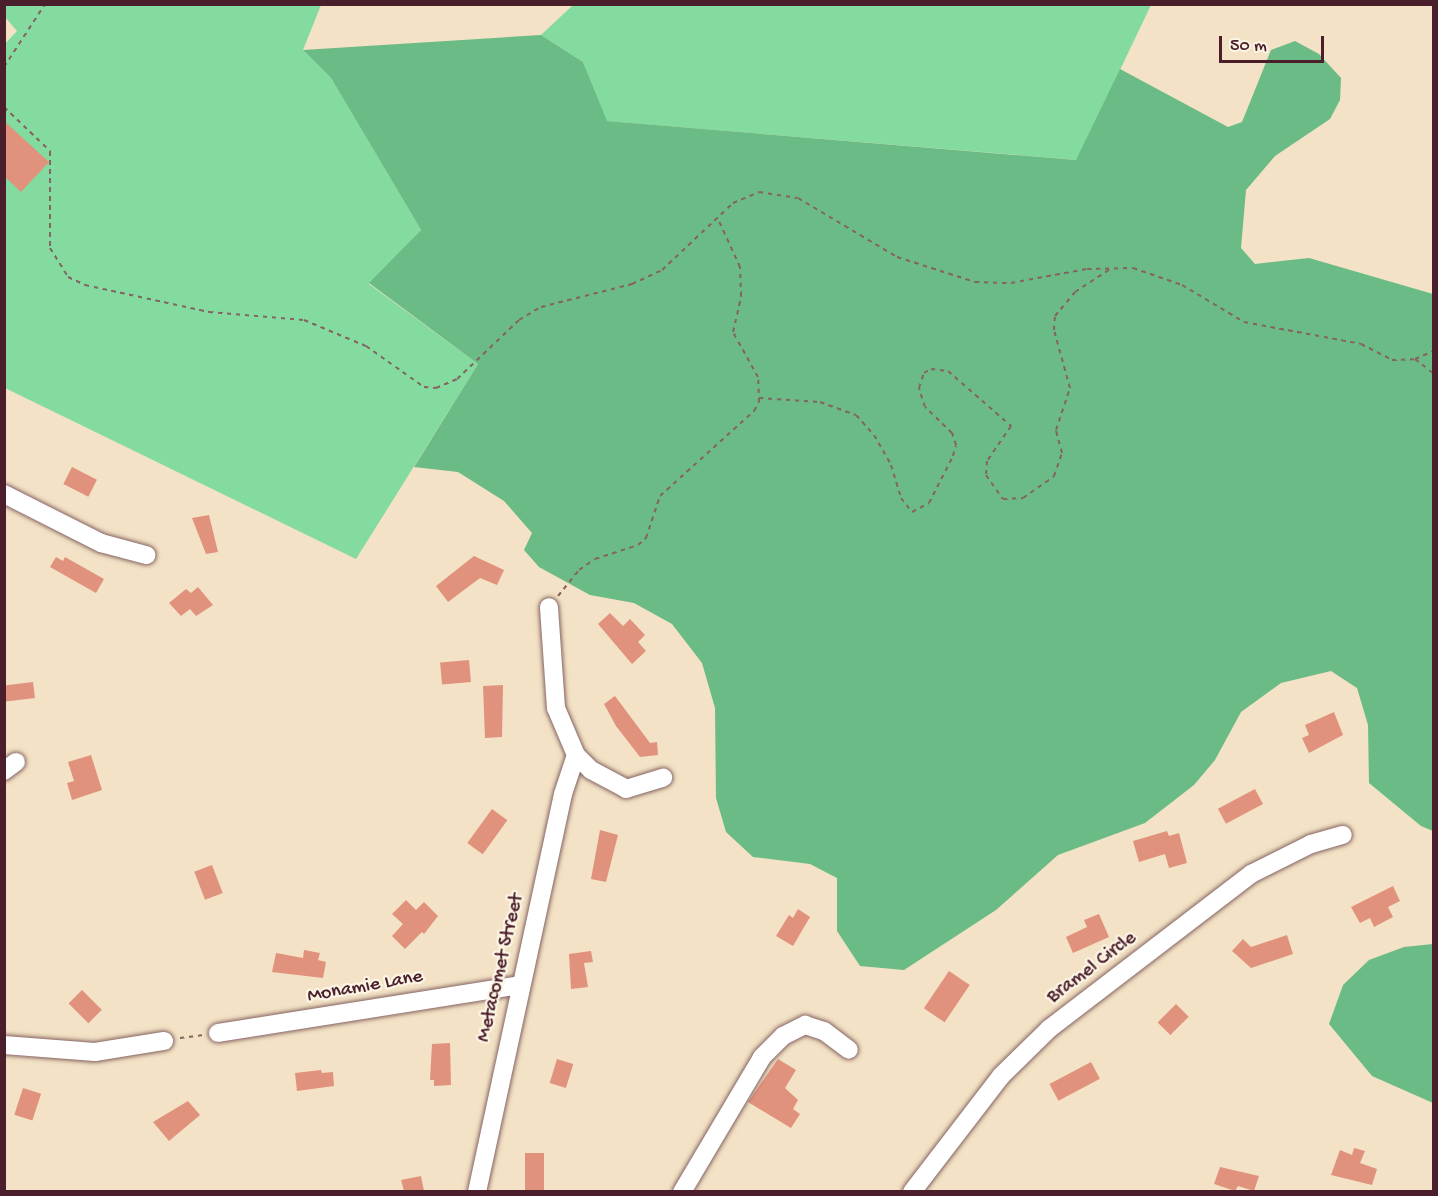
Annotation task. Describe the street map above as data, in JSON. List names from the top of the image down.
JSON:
{
  "streets": {
    "street": ["Metacomet Street", "Bramel Circle", "Monamie Lane"]
  },
  "crossings": [
    ["Metacomet Street", "Monamie Lane"]
  ],
  "scale_bar": "50 m"
}
